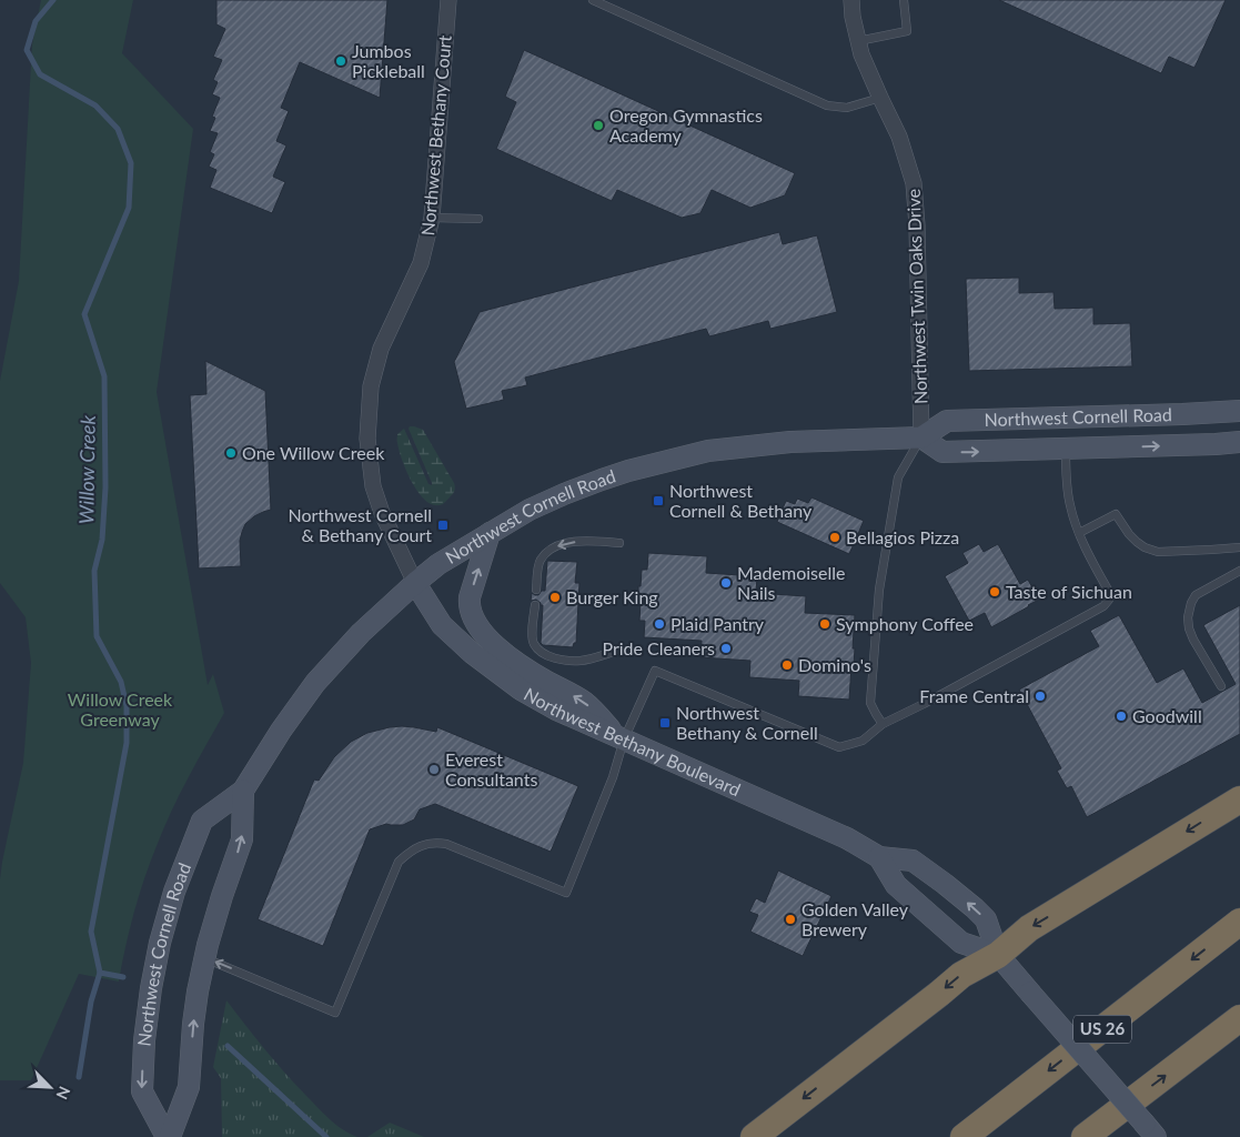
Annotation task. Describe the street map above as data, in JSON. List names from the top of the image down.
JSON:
{
  "streets": {
    "highway": ["US 26"],
    "main road": ["Northwest Cornell Road", "Northwest Bethany Boulevard"],
    "street": ["Northwest Bethany Court", "Northwest Twin Oaks Drive"]
  },
  "crossings": [
    ["Northwest Bethany Court", "Northwest Cornell Road"],
    ["Northwest Bethany Court", "Northwest Bethany Boulevard"],
    ["Northwest Twin Oaks Drive", "Northwest Cornell Road"],
    ["Northwest Cornell Road", "Northwest Bethany Boulevard"]
  ],
  "water": ["Willow Creek"],
  "parks": ["Willow Creek Greenway"],
  "places": {
    "other": [
      "Jumbos Pickleball",
      "Oregon Gymnastics Academy",
      "One Willow Creek",
      "Bellagios Pizza",
      "Mademoiselle Nails",
      "Taste of Sichuan",
      "Burger King",
      "Plaid Pantry",
      "Symphony Coffee",
      "Pride Cleaners",
      "Domino's",
      "Frame Central",
      "Goodwill",
      "Everest Consultants",
      "Golden Valley Brewery"
    ],
    "transit": ["Northwest Cornell & Bethany", "Northwest Cornell & Bethany Court", "Northwest Bethany & Cornell"]
  },
  "north": "bottom right"
}
